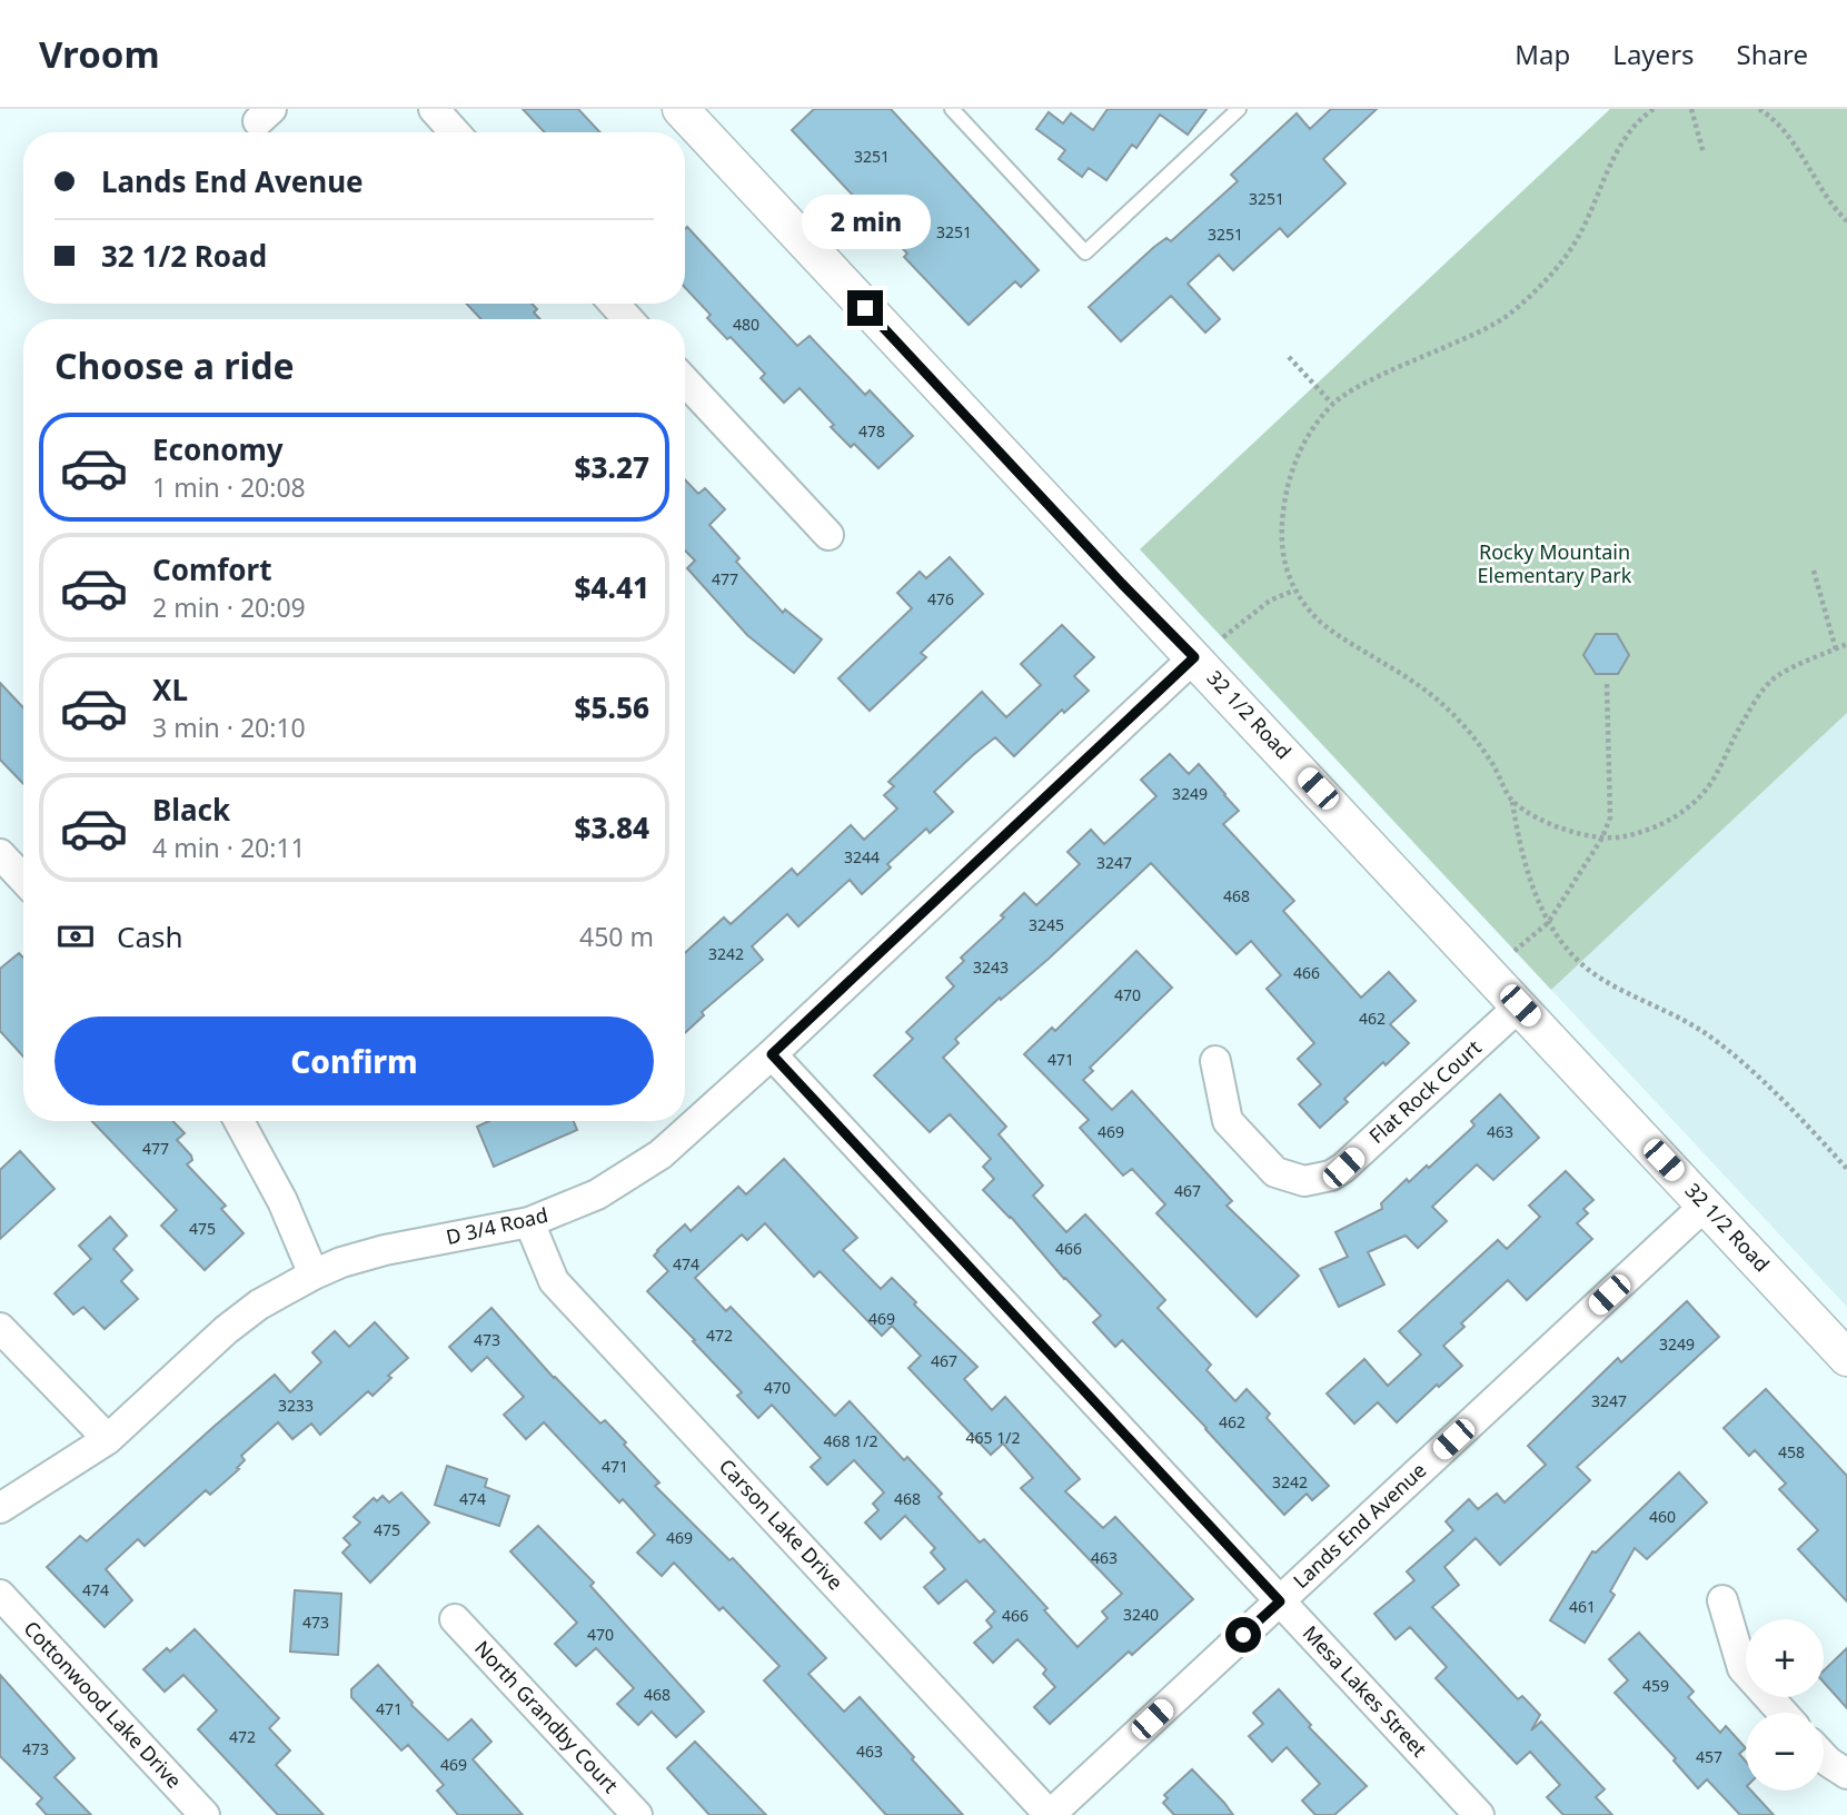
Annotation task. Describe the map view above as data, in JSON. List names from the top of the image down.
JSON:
{
  "streets": {
    "street": [
      "32 1/2 Road",
      "Flat Rock Court",
      "D 3/4 Road",
      "Carson Lake Drive",
      "Lands End Avenue",
      "Mesa Lakes Street",
      "Cottonwood Lake Drive",
      "North Grandby Court"
    ]
  },
  "crossings": [
    ["32 1/2 Road", "Flat Rock Court"],
    ["32 1/2 Road", "D 3/4 Road"],
    ["32 1/2 Road", "Lands End Avenue"],
    ["D 3/4 Road", "Carson Lake Drive"],
    ["D 3/4 Road", "Mesa Lakes Street"],
    ["Carson Lake Drive", "Lands End Avenue"],
    ["Lands End Avenue", "Mesa Lakes Street"]
  ],
  "parks": ["Rocky Mountain Elementary Park"],
  "house_numbers": [
    "3251",
    "3251",
    "3251",
    "3251",
    "480",
    "478",
    "477",
    "476",
    "3249",
    "3244",
    "3247",
    "468",
    "3245",
    "3242",
    "3243",
    "466",
    "470",
    "462",
    "471",
    "469",
    "463",
    "477",
    "467",
    "475",
    "466",
    "474",
    "469",
    "472",
    "473",
    "3249",
    "467",
    "470",
    "3247",
    "3233",
    "462",
    "465 1/2",
    "468 1/2",
    "458",
    "471",
    "3242",
    "474",
    "468",
    "460",
    "475",
    "469",
    "463",
    "474",
    "461",
    "3240",
    "466",
    "473",
    "470",
    "459",
    "468",
    "471",
    "472",
    "473",
    "463",
    "457",
    "469"
  ],
  "page": {
    "header": "Vroom",
    "nav": ["Map", "Layers", "Share"],
    "banner": ["Lands End Avenue", "32 1/2 Road"],
    "bubble": "2 min",
    "heading": "Choose a ride",
    "list": [
      {
        "name": "Economy",
        "note": "1 min · 20:08",
        "value": "$3.27"
      },
      {
        "name": "Comfort",
        "note": "2 min · 20:09",
        "value": "$4.41"
      },
      {
        "name": "XL",
        "note": "3 min · 20:10",
        "value": "$5.56"
      },
      {
        "name": "Black",
        "note": "4 min · 20:11",
        "value": "$3.84"
      }
    ],
    "pay": ["Cash", "450 m"],
    "buttons": "Confirm",
    "map_buttons": ["+", "−"]
  }
}
